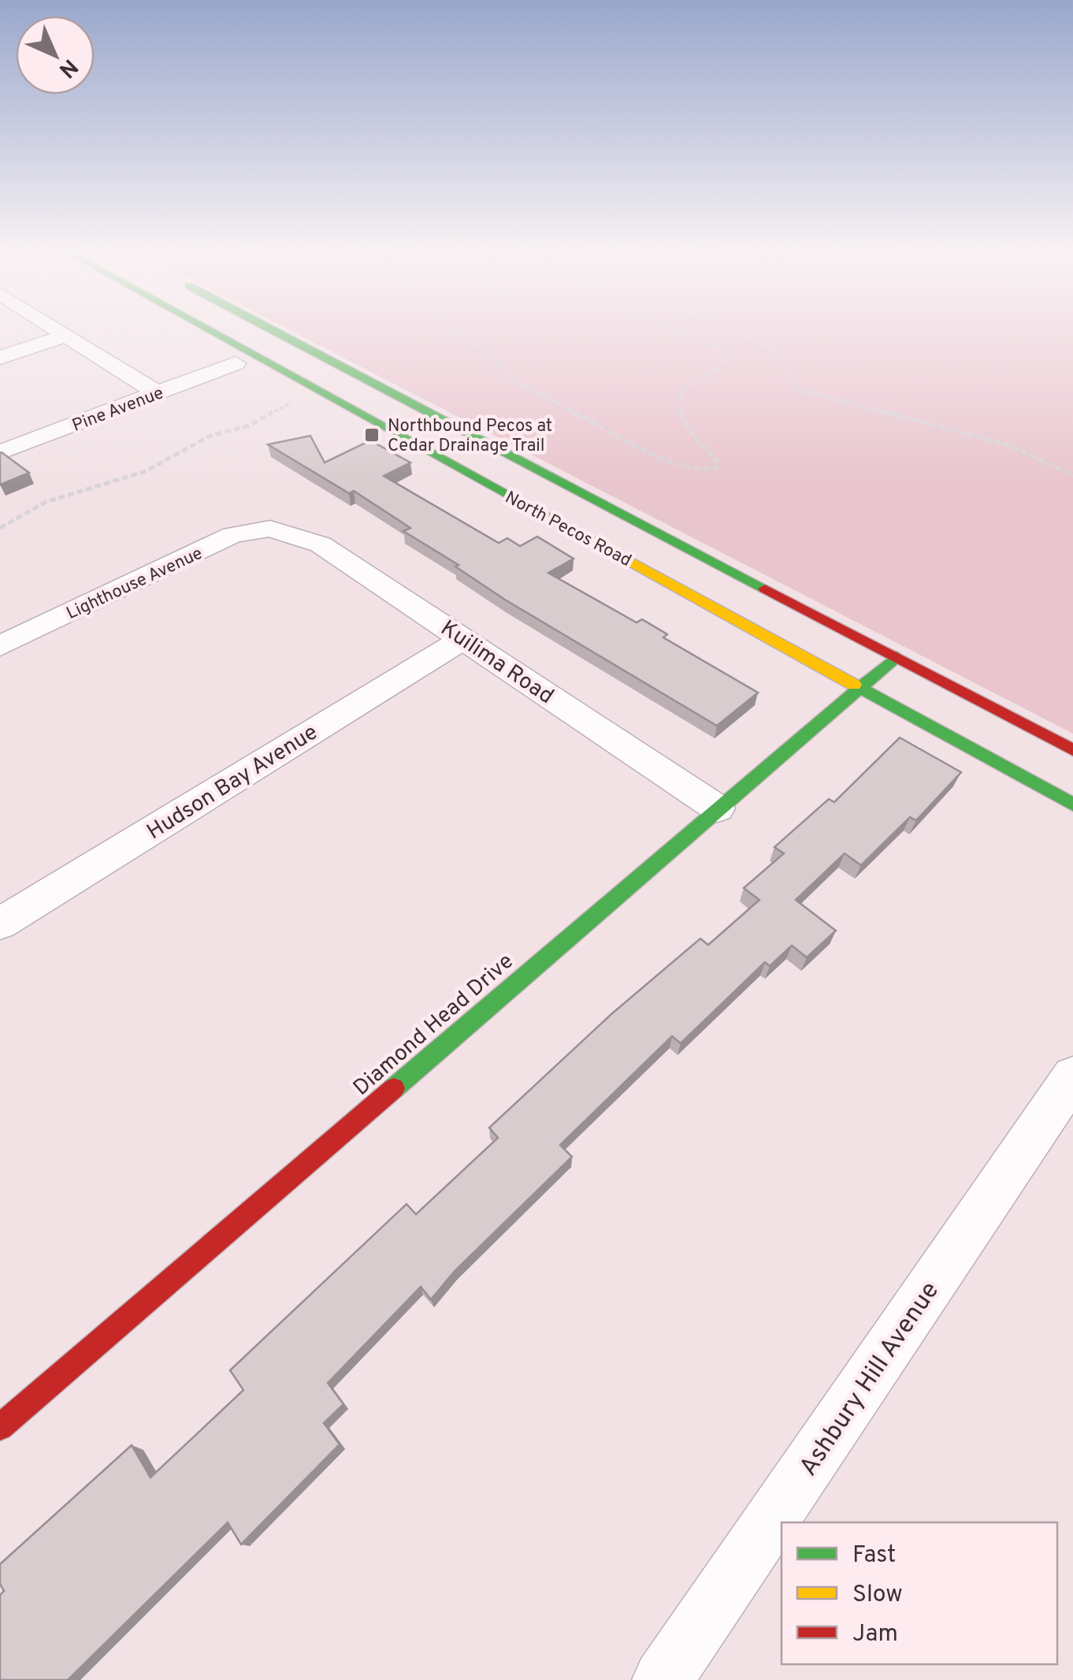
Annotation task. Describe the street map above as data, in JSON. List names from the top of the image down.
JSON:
{
  "streets": {
    "main road": ["North Pecos Road", "Diamond Head Drive"],
    "street": [
      "Pine Avenue",
      "Lighthouse Avenue",
      "Kuilima Road",
      "Hudson Bay Avenue",
      "Ashbury Hill Avenue"
    ]
  },
  "crossings": [
    ["North Pecos Road", "Diamond Head Drive"],
    ["Lighthouse Avenue", "Kuilima Road"],
    ["Kuilima Road", "Hudson Bay Avenue"],
    ["Kuilima Road", "Diamond Head Drive"]
  ],
  "places": {
    "transit": ["Northbound Pecos at Cedar Drainage Trail"]
  },
  "legend": ["Fast", "Slow", "Jam"],
  "north": "bottom right"
}
